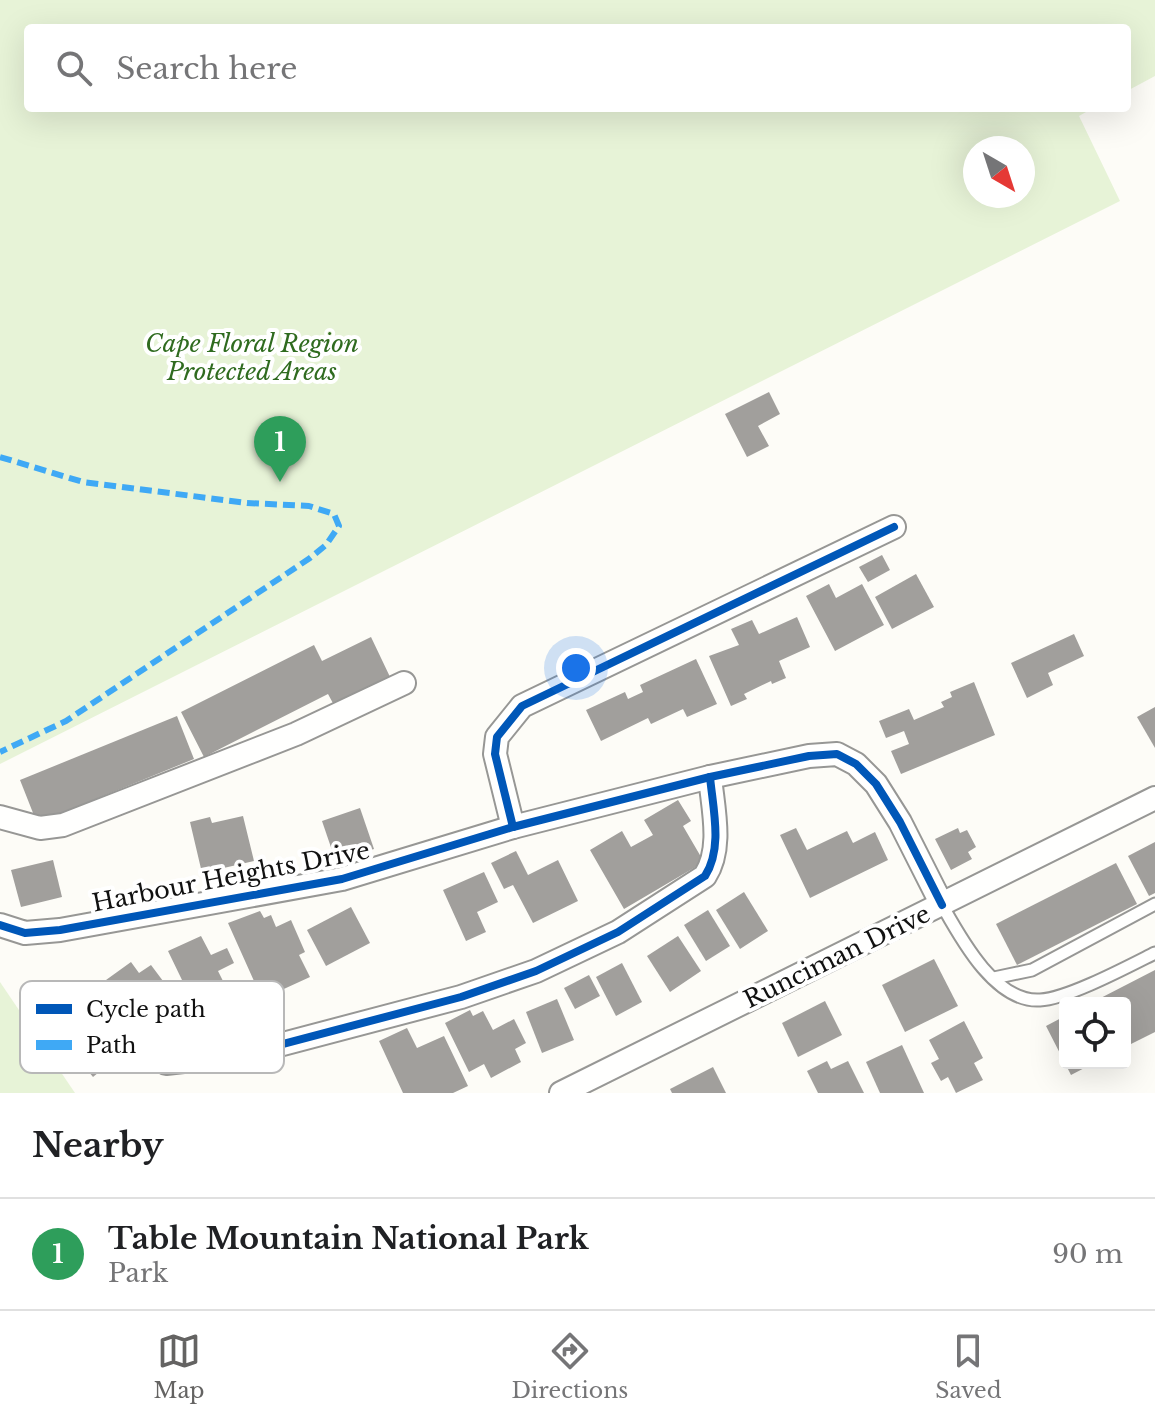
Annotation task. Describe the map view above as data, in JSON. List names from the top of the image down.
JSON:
{
  "streets": {
    "street": ["Harbour Heights Drive", "Runciman Drive"]
  },
  "crossings": [
    ["Harbour Heights Drive", "Runciman Drive"]
  ],
  "parks": ["Cape Floral Region Protected Areas"],
  "legend": ["Cycle path", "Path"],
  "north": "bottom right",
  "page": {
    "search": "Search here",
    "pins": "1",
    "heading": "Nearby",
    "list": [
      {
        "mark": "1",
        "name": "Table Mountain National Park",
        "note": "Park",
        "value": "90 m"
      }
    ],
    "nav": ["Map", "Directions", "Saved"]
  }
}
